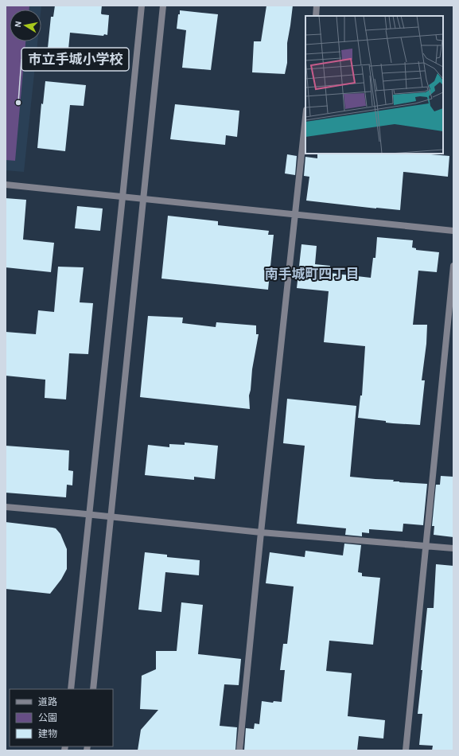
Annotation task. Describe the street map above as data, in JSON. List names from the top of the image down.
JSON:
{
  "districts": ["南手城町四丁目"],
  "places": ["市立手城小学校"],
  "legend": ["道路", "公園", "建物"],
  "north": "left"
}
